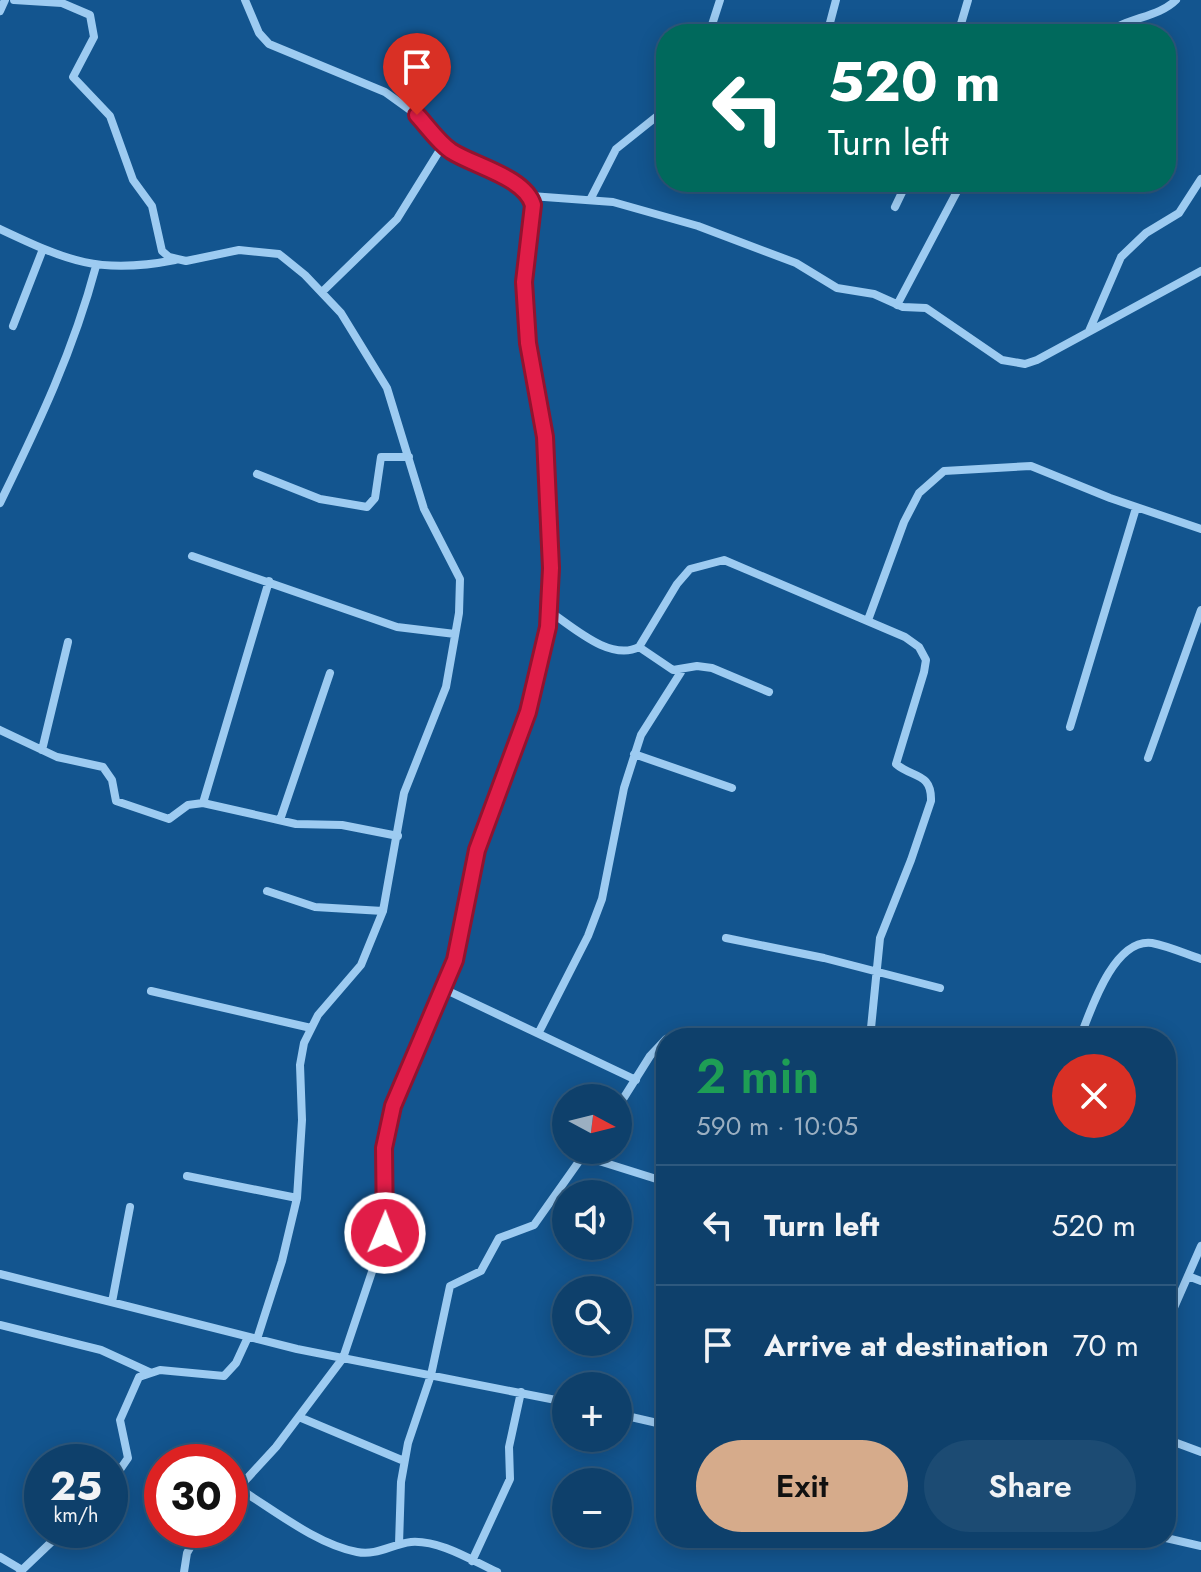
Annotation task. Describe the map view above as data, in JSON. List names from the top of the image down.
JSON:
{
  "north": "right",
  "page": {
    "turn": ["520 m", "Turn left"],
    "heading": ["2 min", "590 m · 10:05"],
    "map_buttons": ["+", "−"],
    "list": [
      {
        "name": "Turn left",
        "value": "520 m"
      },
      {
        "name": "Arrive at destination",
        "value": "70 m"
      }
    ],
    "buttons": ["Exit", "Share"],
    "speed": "25 km/h",
    "limit": "30"
  }
}
